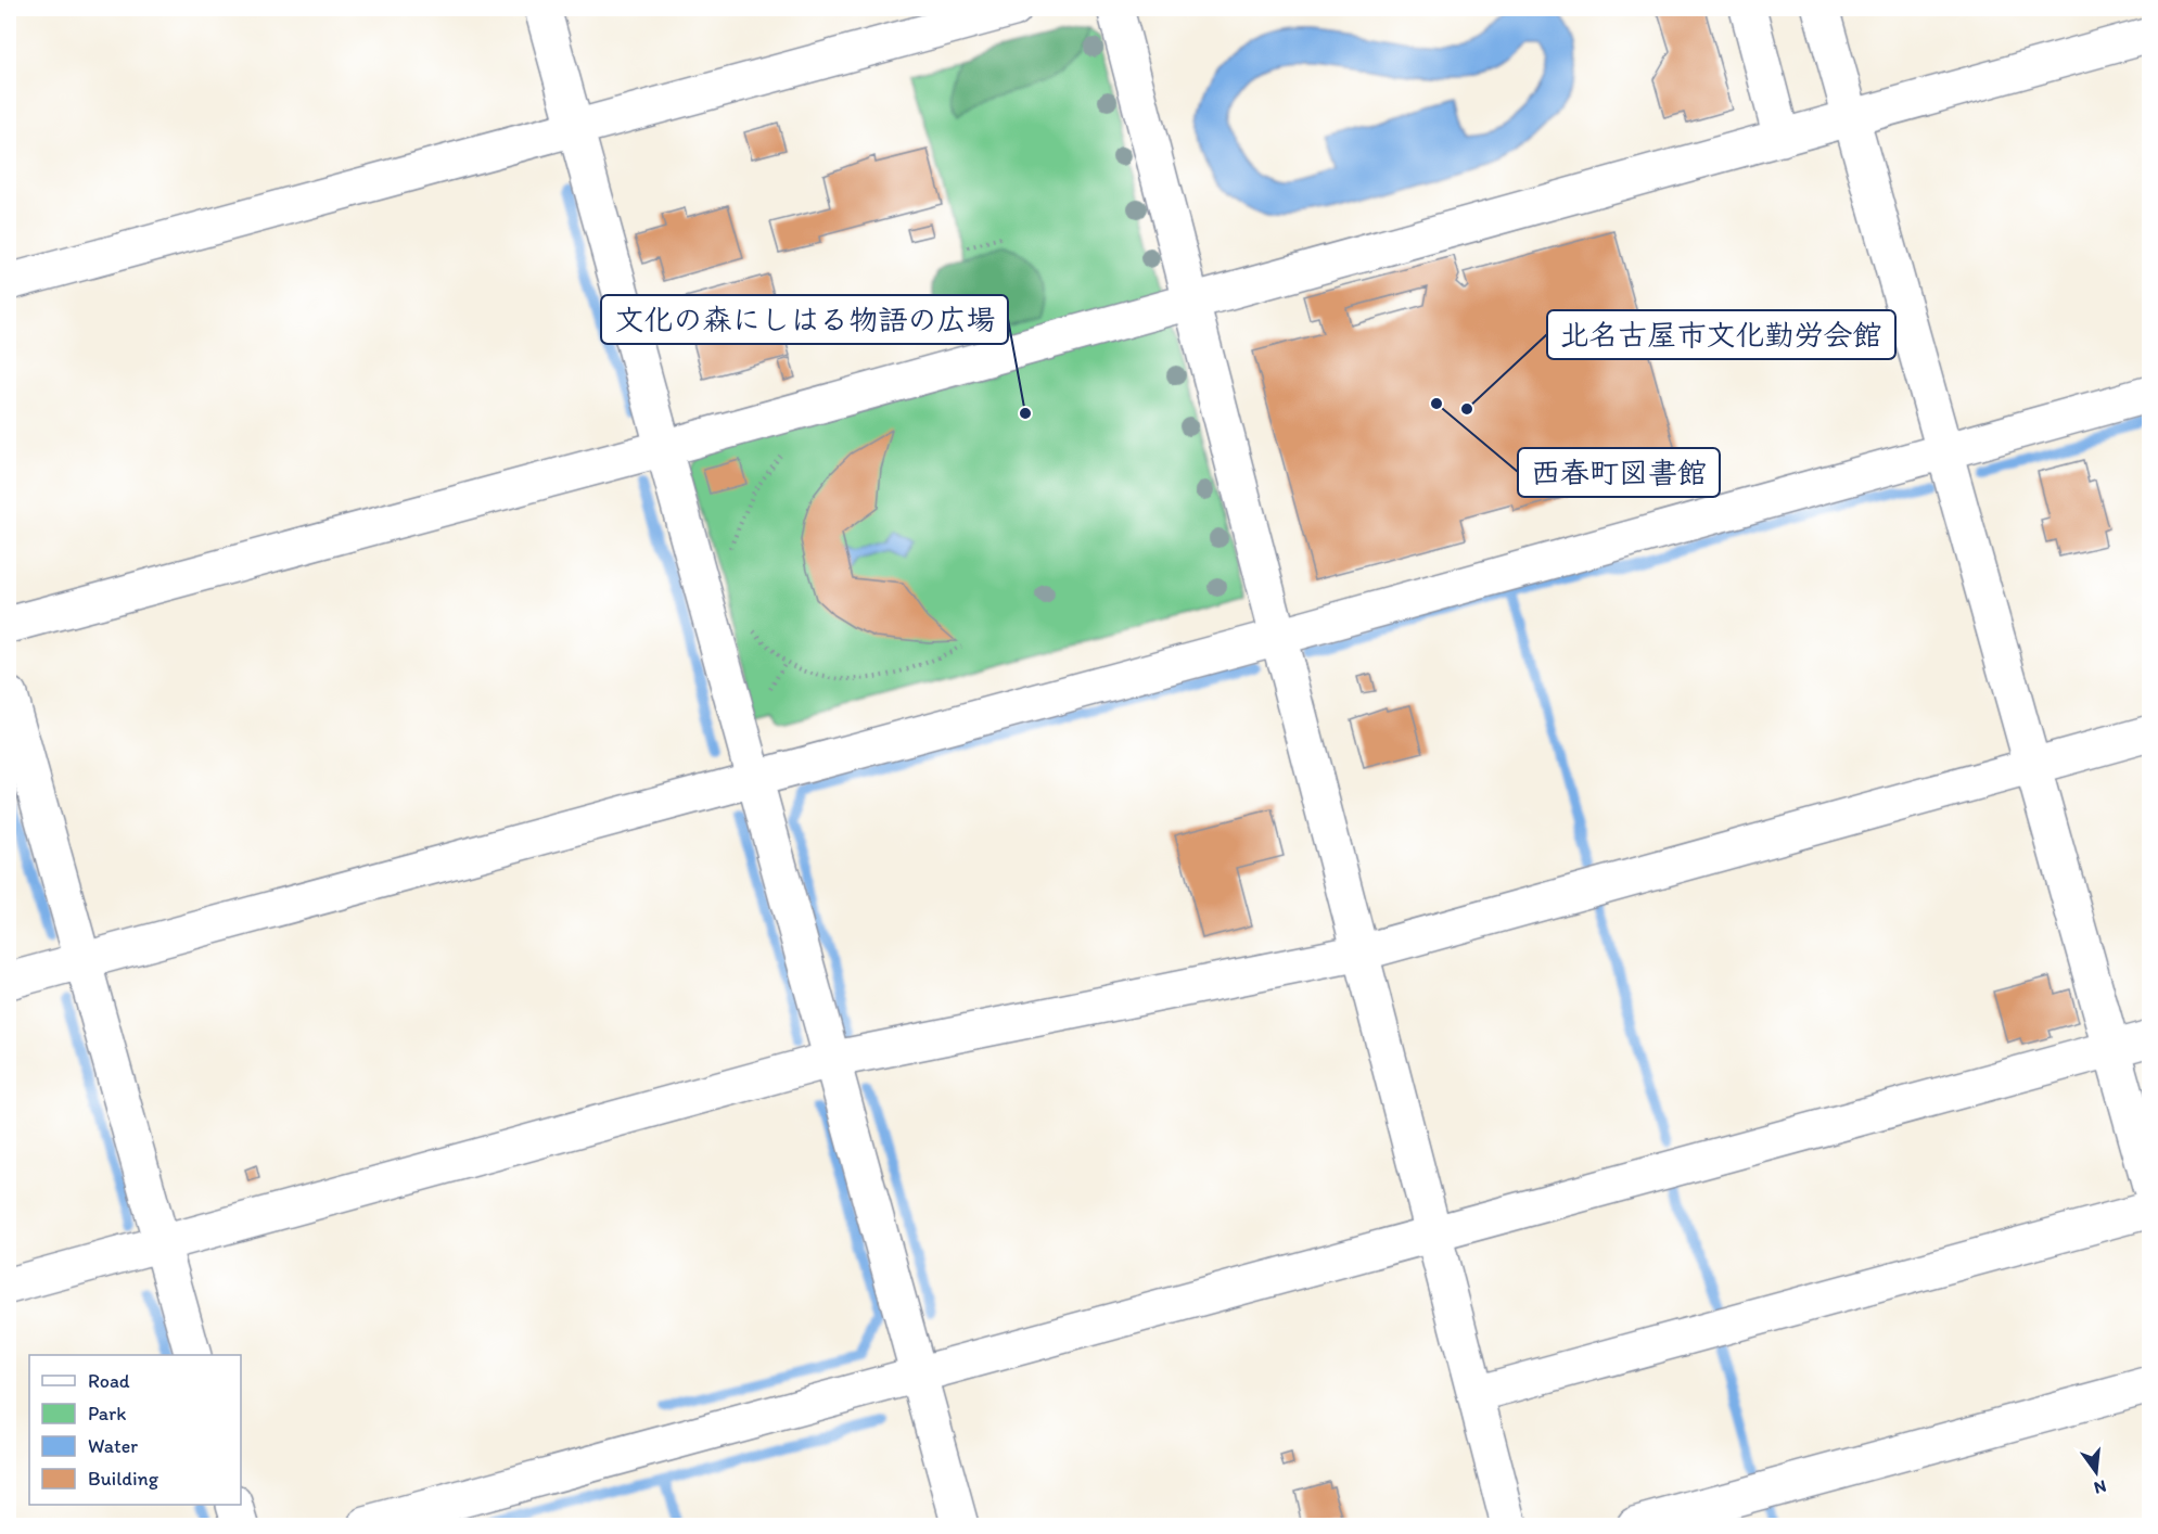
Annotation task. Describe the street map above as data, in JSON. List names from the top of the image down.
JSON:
{
  "places": ["西春町図書館", "北名古屋市文化勤労会館", "文化の森にしはる物語の広場"],
  "legend": [
    "Road",
    "Park",
    "Water",
    "Building"
  ],
  "north": "bottom"
}
